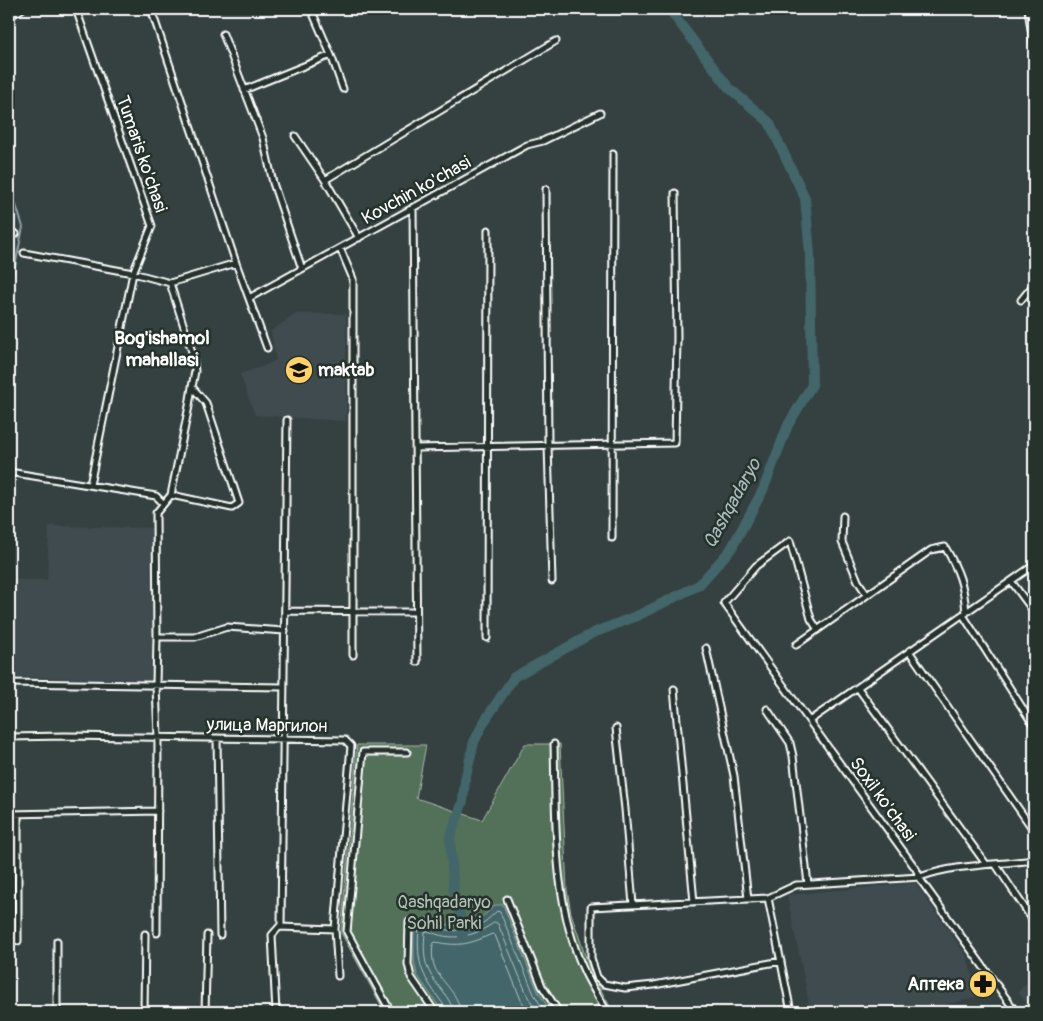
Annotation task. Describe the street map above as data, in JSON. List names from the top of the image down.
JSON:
{
  "streets": {
    "street": [
      "Tumaris ko'chasi",
      "Kovchin ko'chasi",
      "улица Маргилон",
      "Soxil ko'chasi"
    ]
  },
  "districts": ["Bog'ishamol mahallasi"],
  "water": ["Qashqadaryo"],
  "parks": ["Qashqadaryo Sohil Parki"],
  "places": {
    "school or university": ["maktab"],
    "pharmacy": ["Аптека"]
  }
}
